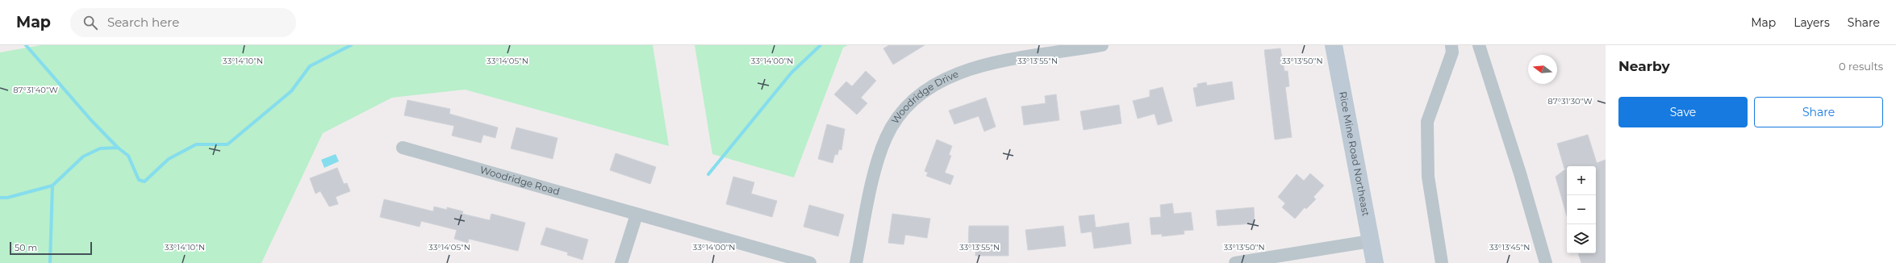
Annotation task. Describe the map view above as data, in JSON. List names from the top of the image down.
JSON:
{
  "streets": {
    "main road": ["Rice Mine Road Northeast"],
    "street": ["Woodridge Drive", "Woodridge Road"]
  },
  "scale_bar": "50 m",
  "north": "left",
  "page": {
    "header": "Map",
    "search": "Search here",
    "nav": ["Map", "Layers", "Share"],
    "heading": ["Nearby", "0 results"],
    "buttons": ["Save", "Share"],
    "map_buttons": ["+", "−"],
    "scale": "50 m"
  },
  "coordinates": [
    "33°14'10\"N",
    "33°14'05\"N",
    "33°14'00\"N",
    "33°13'55\"N",
    "33°13'50\"N",
    "87°31'40\"W",
    "87°31'30\"W",
    "33°13'45\"N"
  ]
}
